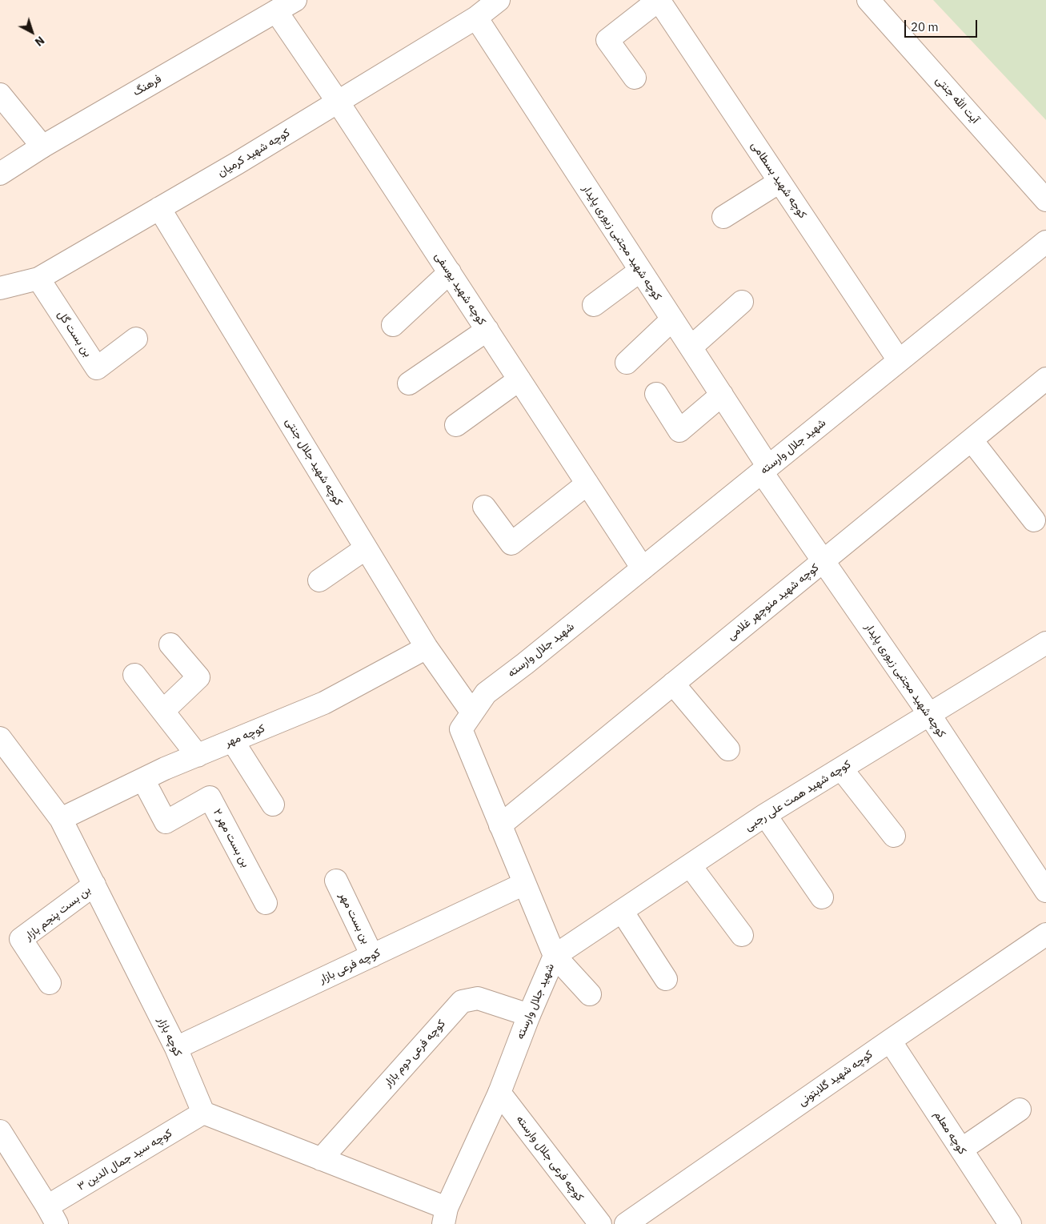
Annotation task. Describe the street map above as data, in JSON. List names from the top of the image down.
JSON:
{
  "streets": {
    "street": [
      "فرهنگ",
      "آیت الله جنتی",
      "کوچه شهید کرمیان",
      "کوچه شهید بسطامی",
      "کوچه شهید مجتبی زیوری پایدار",
      "کوچه شهید یوسفی",
      "بن بست گل",
      "شهید جلال وارسته",
      "کوچه شهید جلال جنتی",
      "کوچه شهید منوچهر غلامی",
      "کوچه مهر",
      "کوچه شهید همت علی رجبی",
      "بن بست مهر ۲",
      "بن بست پنجم بازار",
      "بن بست مهر",
      "کوچه فرعی بازار",
      "کوچه بازار",
      "کوچه فرعی دوم بازار",
      "کوچه شهید گلابتونی",
      "کوچه معلم",
      "کوچه فرعی جلال وارسته",
      "کوچه سید جمال الدین ۳"
    ]
  },
  "crossings": [
    ["فرهنگ", "کوچه شهید یوسفی"],
    ["کوچه شهید کرمیان", "کوچه شهید مجتبی زیوری پایدار"],
    ["کوچه شهید کرمیان", "کوچه شهید یوسفی"],
    ["کوچه شهید کرمیان", "بن بست گل"],
    ["کوچه شهید کرمیان", "کوچه شهید جلال جنتی"],
    ["کوچه شهید بسطامی", "شهید جلال وارسته"],
    ["کوچه شهید مجتبی زیوری پایدار", "شهید جلال وارسته"],
    ["کوچه شهید مجتبی زیوری پایدار", "کوچه شهید منوچهر غلامی"],
    ["کوچه شهید مجتبی زیوری پایدار", "کوچه شهید همت علی رجبی"],
    ["کوچه شهید یوسفی", "شهید جلال وارسته"],
    ["شهید جلال وارسته", "کوچه شهید جلال جنتی"],
    ["شهید جلال وارسته", "کوچه شهید منوچهر غلامی"],
    ["شهید جلال وارسته", "کوچه شهید همت علی رجبی"],
    ["شهید جلال وارسته", "کوچه فرعی بازار"],
    ["شهید جلال وارسته", "کوچه فرعی دوم بازار"],
    ["شهید جلال وارسته", "کوچه فرعی جلال وارسته"],
    ["کوچه شهید جلال جنتی", "کوچه مهر"],
    ["کوچه مهر", "بن بست مهر ۲"],
    ["کوچه مهر", "کوچه بازار"],
    ["بن بست پنجم بازار", "کوچه بازار"],
    ["بن بست مهر", "کوچه فرعی بازار"],
    ["کوچه فرعی بازار", "کوچه بازار"],
    ["کوچه بازار", "کوچه سید جمال الدین ۳"],
    ["کوچه شهید گلابتونی", "کوچه معلم"]
  ],
  "scale_bar": "20 m",
  "north": "bottom right"
}
